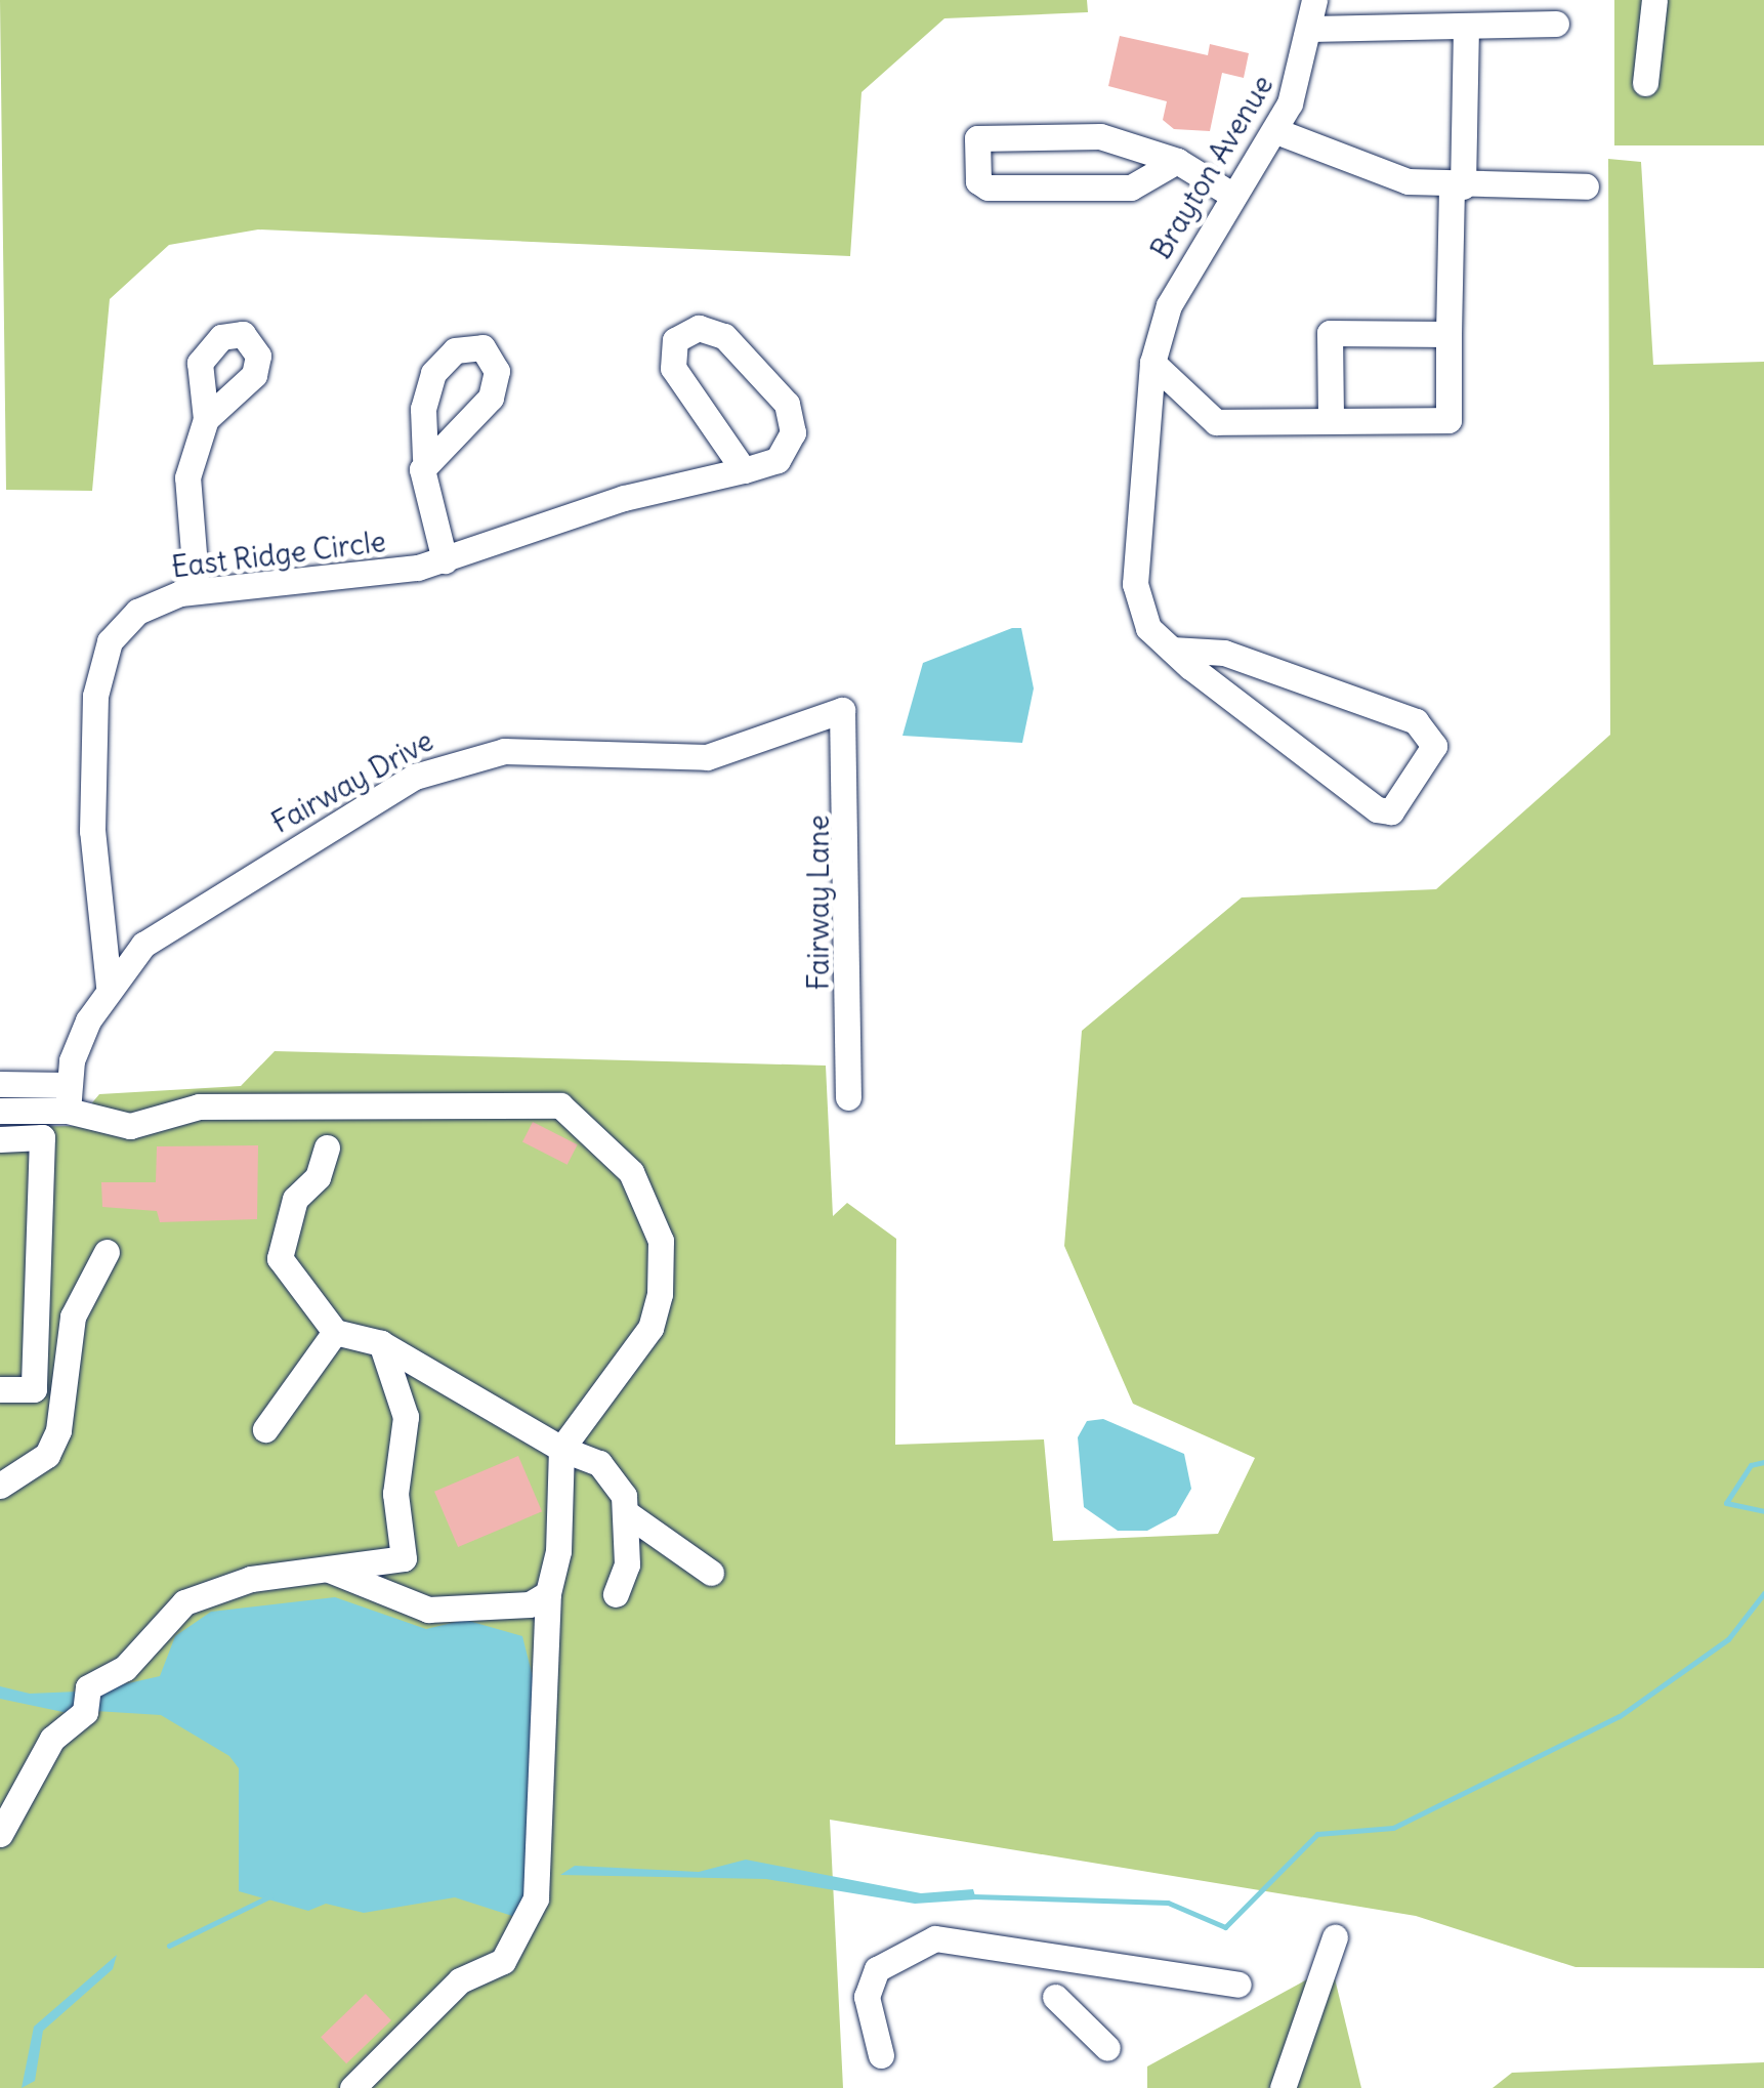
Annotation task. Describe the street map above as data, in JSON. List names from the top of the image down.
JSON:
{
  "streets": {
    "street": [
      "Brayton Avenue",
      "East Ridge Circle",
      "Fairway Drive",
      "Fairway Lane"
    ]
  },
  "crossings": [
    ["East Ridge Circle", "Fairway Drive"],
    ["Fairway Drive", "Fairway Lane"]
  ]
}
